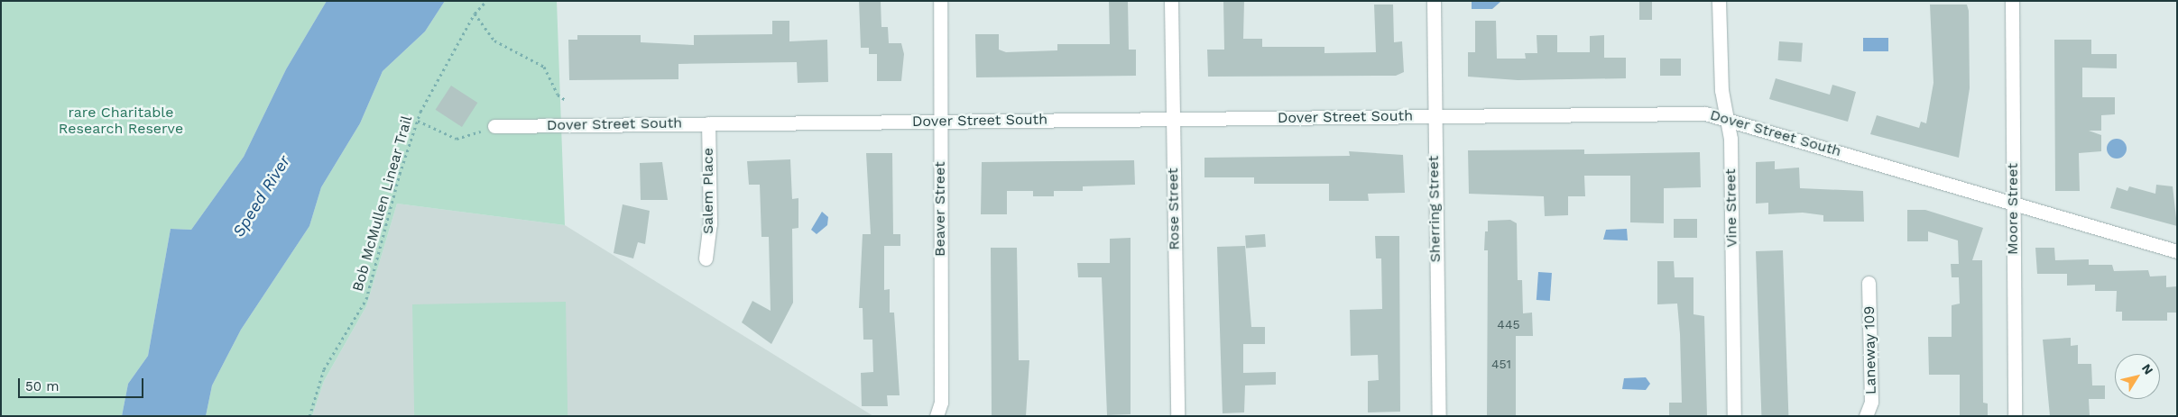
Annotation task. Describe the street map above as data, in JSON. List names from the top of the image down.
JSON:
{
  "streets": {
    "street": [
      "Dover Street South",
      "Salem Place",
      "Vine Street",
      "Beaver Street",
      "Rose Street",
      "Sherring Street",
      "Moore Street",
      "Laneway 109"
    ],
    "path": ["Bob McMullen Linear Trail"]
  },
  "crossings": [
    ["Dover Street South", "Salem Place"],
    ["Dover Street South", "Vine Street"],
    ["Dover Street South", "Beaver Street"],
    ["Dover Street South", "Rose Street"],
    ["Dover Street South", "Sherring Street"],
    ["Dover Street South", "Moore Street"]
  ],
  "water": ["Speed River"],
  "parks": ["rare Charitable Research Reserve"],
  "house_numbers": ["445", "451"],
  "scale_bar": "50 m",
  "north": "top right"
}
